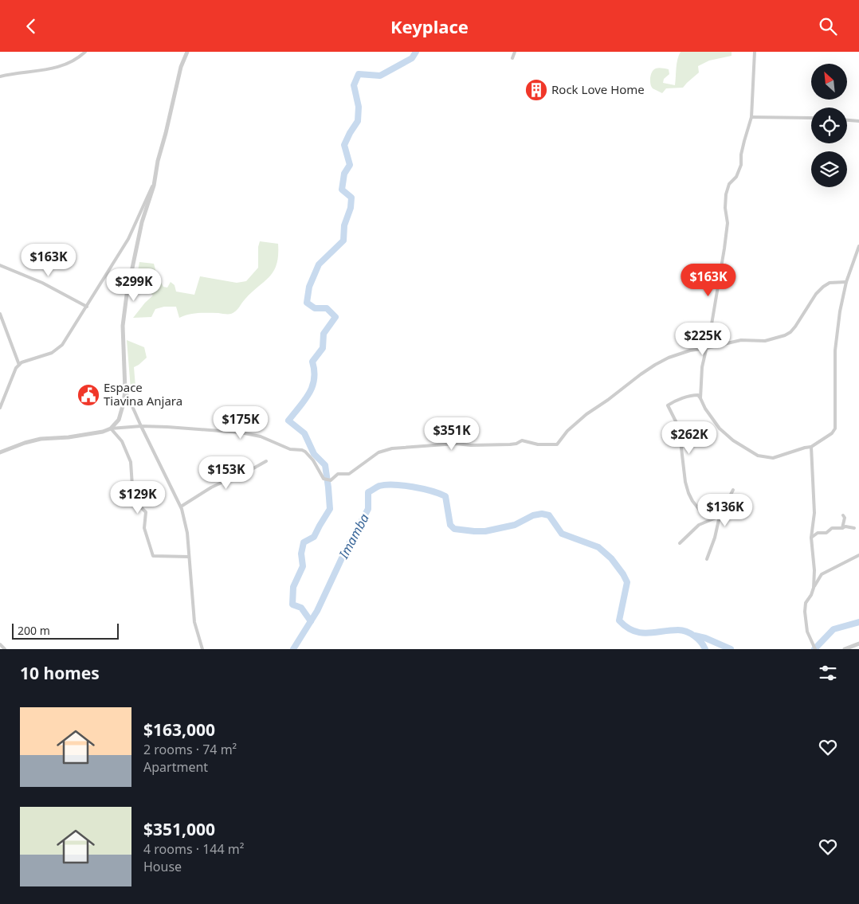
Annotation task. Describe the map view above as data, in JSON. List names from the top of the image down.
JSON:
{
  "water": ["Imamba"],
  "places": {
    "building": ["Rock Love Home"],
    "public building": ["Espace Tiavina Anjara"]
  },
  "scale_bar": "200 m",
  "north": "top left",
  "page": {
    "header": "Keyplace",
    "price": [
      "$163K",
      "$163K",
      "$299K",
      "$225K",
      "$175K",
      "$351K",
      "$262K",
      "$153K",
      "$129K",
      "$136K"
    ],
    "scale": "200 m",
    "heading": "10 homes",
    "list": [
      {
        "name": "$163,000",
        "note": "2 rooms · 74 m² · Apartment"
      },
      {
        "name": "$351,000",
        "note": "4 rooms · 144 m² · House"
      }
    ]
  }
}
